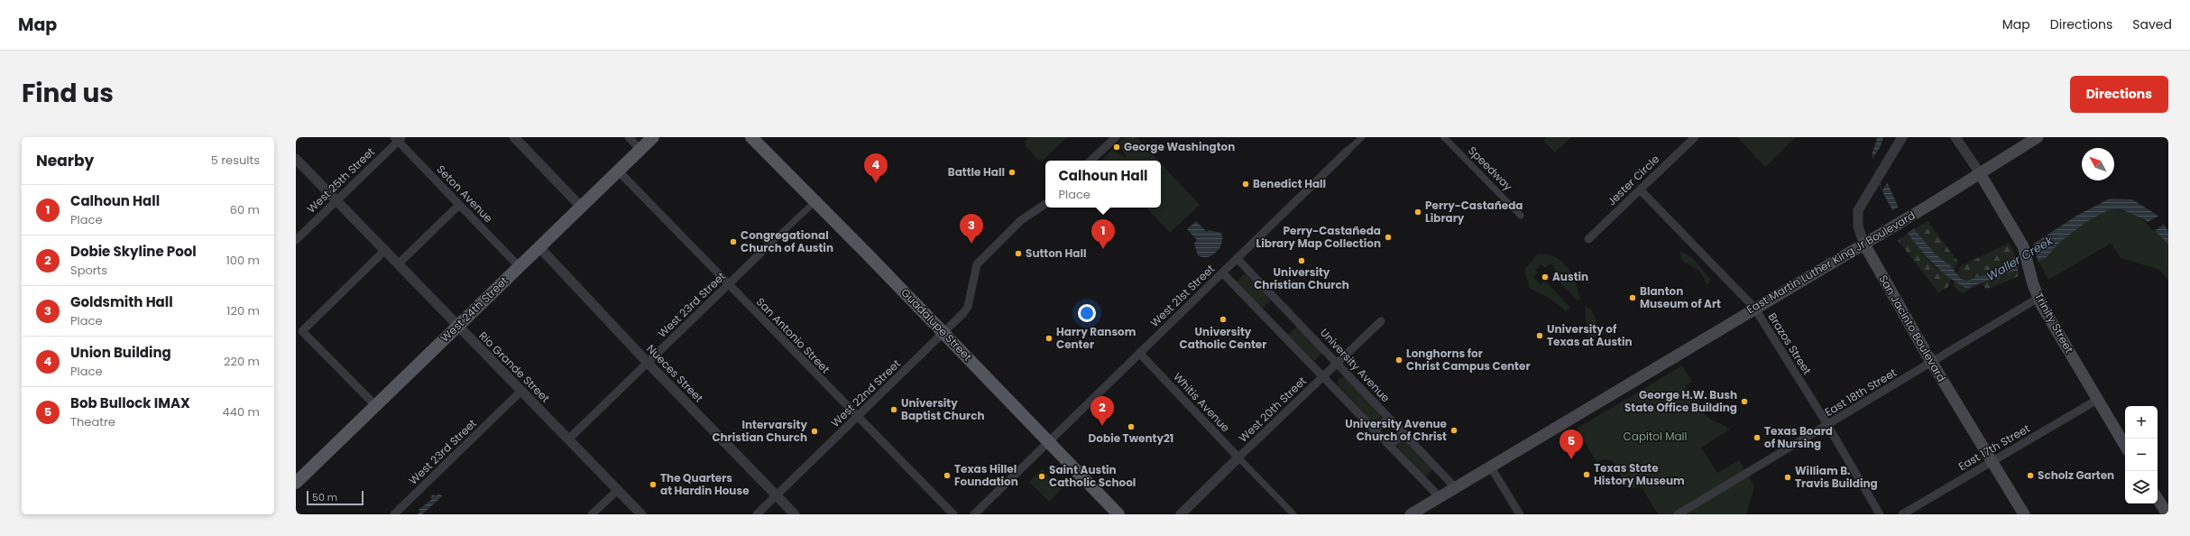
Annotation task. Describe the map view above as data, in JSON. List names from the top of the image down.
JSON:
{
  "streets": {
    "main road": [
      "East Martin Luther King Jr Boulevard",
      "West 24th Street",
      "Trinity Street",
      "Guadalupe Street",
      "San Jacinto Boulevard"
    ],
    "street": [
      "Speedway",
      "West 25th Street",
      "Jester Circle",
      "Seton Avenue",
      "West 21st Street",
      "West 23rd Street",
      "San Antonio Street",
      "Brazos Street",
      "University Avenue",
      "Rio Grande Street",
      "Nueces Street",
      "East 18th Street",
      "West 22nd Street",
      "Whitis Avenue",
      "West 20th Street",
      "East 17th Street"
    ]
  },
  "crossings": [
    ["West 25th Street", "Seton Avenue"],
    ["West 25th Street", "Rio Grande Street"],
    ["Jester Circle", "Brazos Street"],
    ["Seton Avenue", "West 24th Street"],
    ["East Martin Luther King Jr Boulevard", "Trinity Street"],
    ["East Martin Luther King Jr Boulevard", "San Jacinto Boulevard"],
    ["East Martin Luther King Jr Boulevard", "Brazos Street"],
    ["East Martin Luther King Jr Boulevard", "University Avenue"],
    ["West 21st Street", "Guadalupe Street"],
    ["West 21st Street", "University Avenue"],
    ["West 21st Street", "Whitis Avenue"],
    ["West 23rd Street", "Guadalupe Street"],
    ["West 23rd Street", "San Antonio Street"],
    ["West 23rd Street", "Rio Grande Street"],
    ["West 23rd Street", "Nueces Street"],
    ["West 24th Street", "San Antonio Street"],
    ["West 24th Street", "Rio Grande Street"],
    ["West 24th Street", "Nueces Street"],
    ["Trinity Street", "East 18th Street"],
    ["Trinity Street", "East 17th Street"],
    ["Guadalupe Street", "West 22nd Street"],
    ["San Jacinto Boulevard", "East 18th Street"],
    ["San Jacinto Boulevard", "East 17th Street"],
    ["San Antonio Street", "West 22nd Street"],
    ["Brazos Street", "East 18th Street"],
    ["University Avenue", "West 20th Street"],
    ["Nueces Street", "West 22nd Street"],
    ["Whitis Avenue", "West 20th Street"]
  ],
  "water": ["Waller Creek"],
  "parks": ["Capitol Mall"],
  "places": [
    "George Washington",
    "Battle Hall",
    "Benedict Hall",
    "Perry-Castañeda Library",
    "Perry-Castañeda Library Map Collection",
    "Congregational Church of Austin",
    "Sutton Hall",
    "University Christian Church",
    "Austin",
    "Blanton Museum of Art",
    "University Catholic Center",
    "University of Texas at Austin",
    "Harry Ransom Center",
    "Longhorns for Christ Campus Center",
    "George H.W. Bush State Office Building",
    "University Baptist Church",
    "Dobie Twenty21",
    "University Avenue Church of Christ",
    "Intervarsity Christian Church",
    "Texas Board of Nursing",
    "Texas State History Museum",
    "Texas Hillel Foundation",
    "Scholz Garten",
    "Saint Austin Catholic School",
    "William B. Travis Building",
    "The Quarters at Hardin House"
  ],
  "scale_bar": "50 m",
  "north": "top left",
  "page": {
    "header": "Map",
    "nav": ["Map", "Directions", "Saved"],
    "title": "Find us",
    "buttons": "Directions",
    "heading": ["Nearby", "5 results"],
    "pins": [
      "4",
      "3",
      "1",
      "2",
      "5"
    ],
    "popup": ["Calhoun Hall", "Place"],
    "list": [
      {
        "mark": "1",
        "name": "Calhoun Hall",
        "note": "Place",
        "value": "60 m"
      },
      {
        "mark": "2",
        "name": "Dobie Skyline Pool",
        "note": "Sports",
        "value": "100 m"
      },
      {
        "mark": "3",
        "name": "Goldsmith Hall",
        "note": "Place",
        "value": "120 m"
      },
      {
        "mark": "4",
        "name": "Union Building",
        "note": "Place",
        "value": "220 m"
      },
      {
        "mark": "5",
        "name": "Bob Bullock IMAX",
        "note": "Theatre",
        "value": "440 m"
      }
    ],
    "map_buttons": ["+", "−"],
    "scale": "50 m"
  }
}
